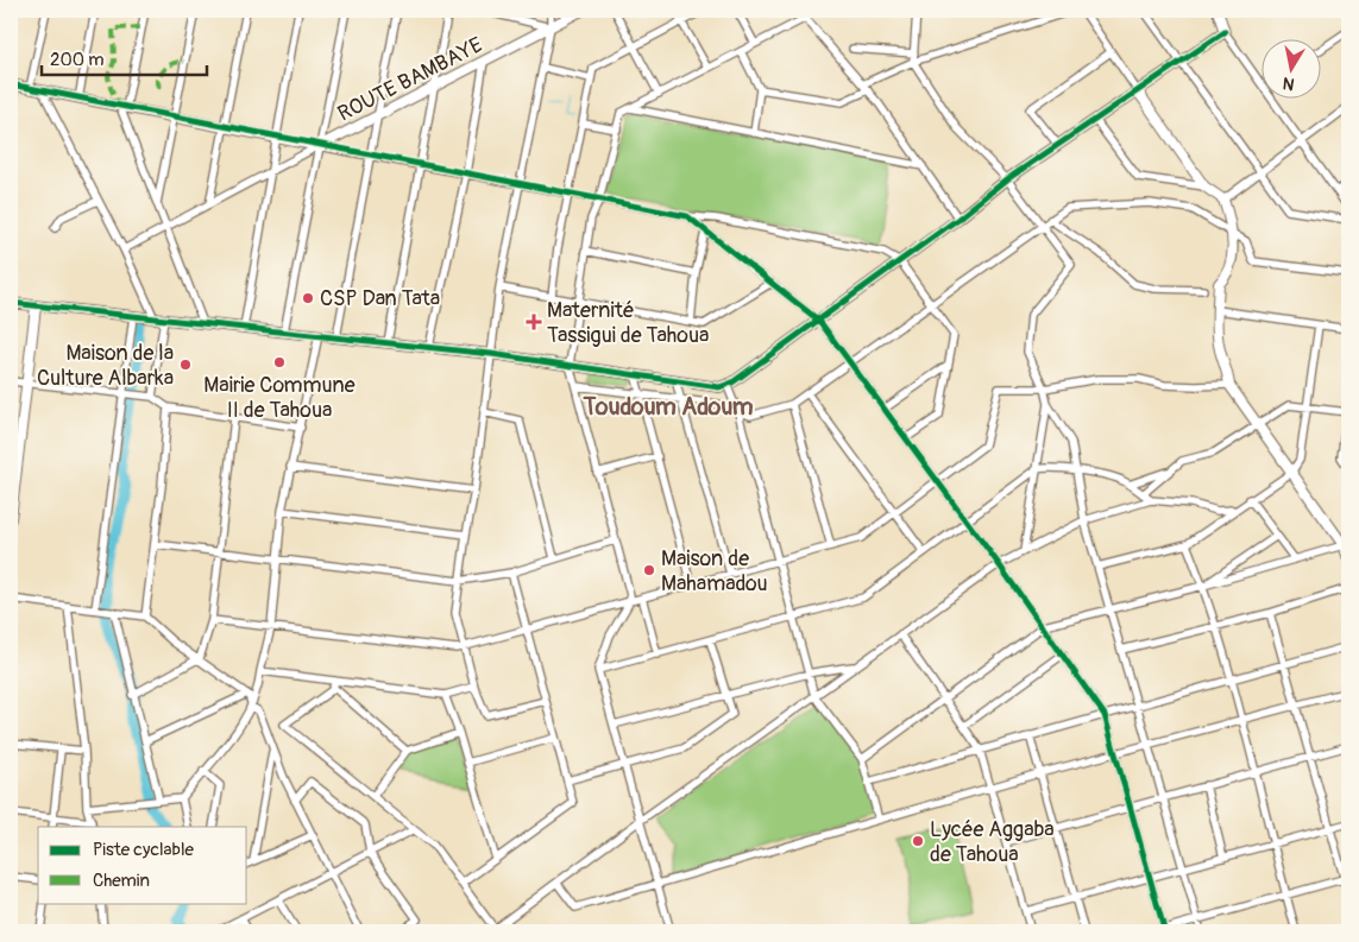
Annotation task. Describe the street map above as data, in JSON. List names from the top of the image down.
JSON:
{
  "streets": {
    "street": ["ROUTE BAMBAYE"]
  },
  "districts": ["Toudoum Adoum"],
  "places": {
    "other": [
      "CSP Dan Tata",
      "Mairie Commune II de Tahoua",
      "Maison de la Culture Albarka",
      "Maison de Mahamadou",
      "Lycée Aggaba de Tahoua"
    ],
    "health": ["Maternité Tassigui de Tahoua"]
  },
  "legend": ["Piste cyclable", "Chemin"],
  "scale_bar": "200 m",
  "north": "bottom"
}
